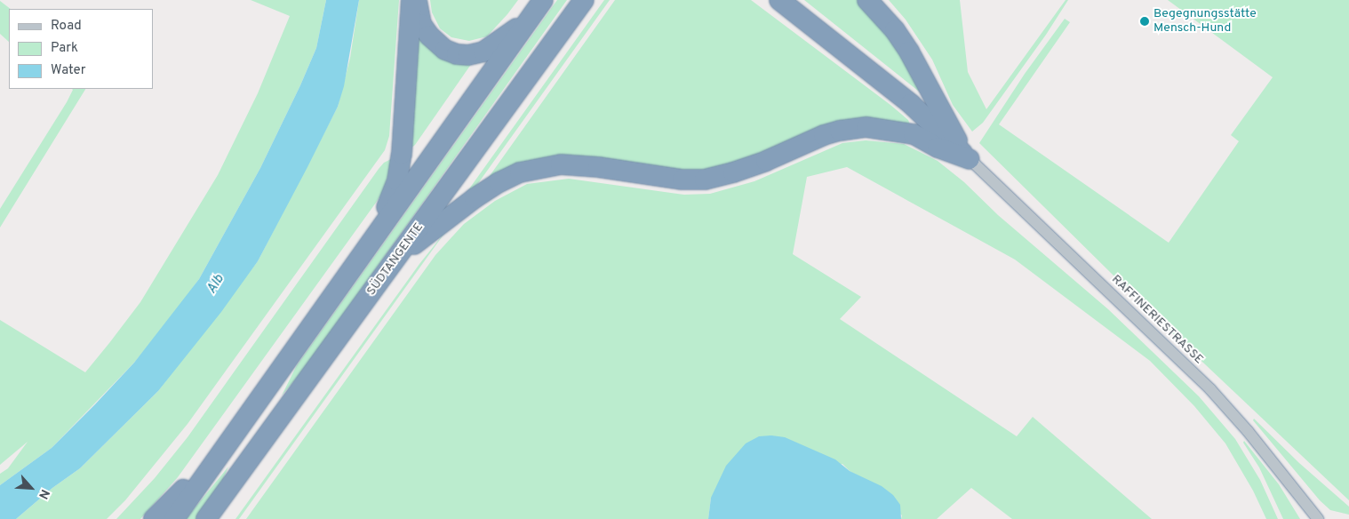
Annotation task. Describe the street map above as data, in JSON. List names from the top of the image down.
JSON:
{
  "streets": {
    "highway": ["SÜDTANGENTE"],
    "street": ["RAFFINERIESTRASSE"]
  },
  "water": ["Alb"],
  "places": ["Begegnungsstätte Mensch-Hund"],
  "legend": ["Road", "Park", "Water"],
  "north": "bottom right"
}
